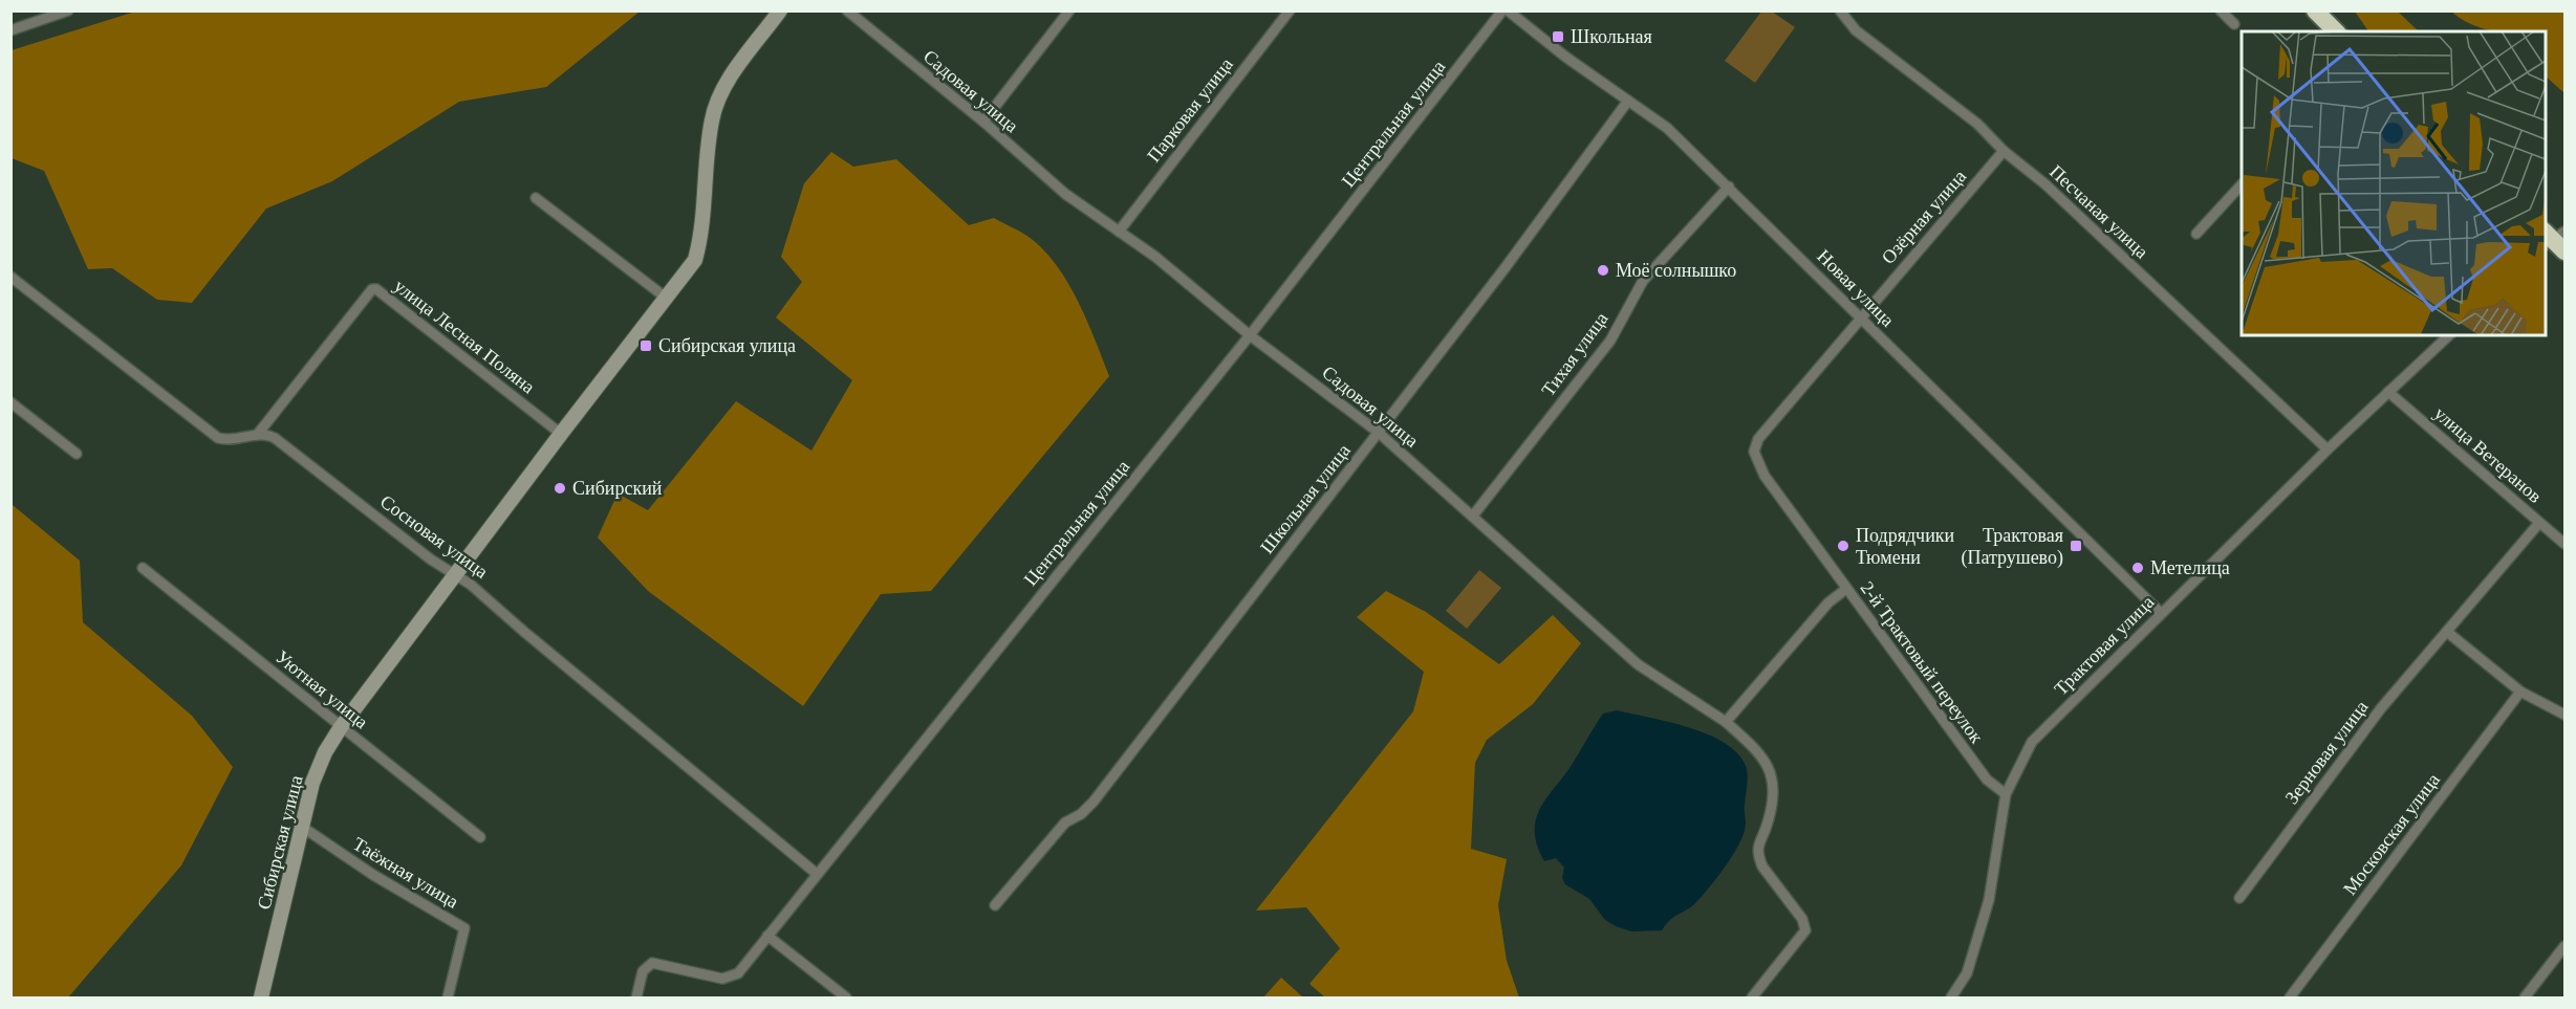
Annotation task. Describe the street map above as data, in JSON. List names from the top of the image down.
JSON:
{
  "streets": {
    "street": [
      "Садовая улица",
      "Парковая улица",
      "Центральная улица",
      "Песчаная улица",
      "Озёрная улица",
      "Новая улица",
      "улица Лесная Поляна",
      "Тихая улица",
      "улица Ветеранов",
      "Школьная улица",
      "Сосновая улица",
      "Трактовая улица",
      "2-й Трактовый переулок",
      "Уютная улица",
      "Зерновая улица",
      "Московская улица",
      "Сибирская улица",
      "Таёжная улица"
    ]
  },
  "crossings": [
    ["Садовая улица", "Парковая улица"],
    ["Садовая улица", "Центральная улица"],
    ["Садовая улица", "Тихая улица"],
    ["Садовая улица", "Школьная улица"],
    ["Центральная улица", "Новая улица"],
    ["Центральная улица", "Сосновая улица"],
    ["Песчаная улица", "Озёрная улица"],
    ["Песчаная улица", "Трактовая улица"],
    ["Озёрная улица", "Новая улица"],
    ["Озёрная улица", "2-й Трактовый переулок"],
    ["Новая улица", "Тихая улица"],
    ["Новая улица", "Школьная улица"],
    ["Новая улица", "Трактовая улица"],
    ["улица Лесная Поляна", "Сосновая улица"],
    ["улица Лесная Поляна", "Сибирская улица"],
    ["улица Ветеранов", "Трактовая улица"],
    ["улица Ветеранов", "Зерновая улица"],
    ["Сосновая улица", "Сибирская улица"],
    ["Трактовая улица", "2-й Трактовый переулок"],
    ["Уютная улица", "Сибирская улица"],
    ["Сибирская улица", "Таёжная улица"]
  ],
  "places": {
    "transit": ["Школьная", "Сибирская улица", "Трактовая (Патрушево)"],
    "other": [
      "Моё солнышко",
      "Сибирский",
      "Подрядчики Тюмени",
      "Метелица"
    ]
  }
}
